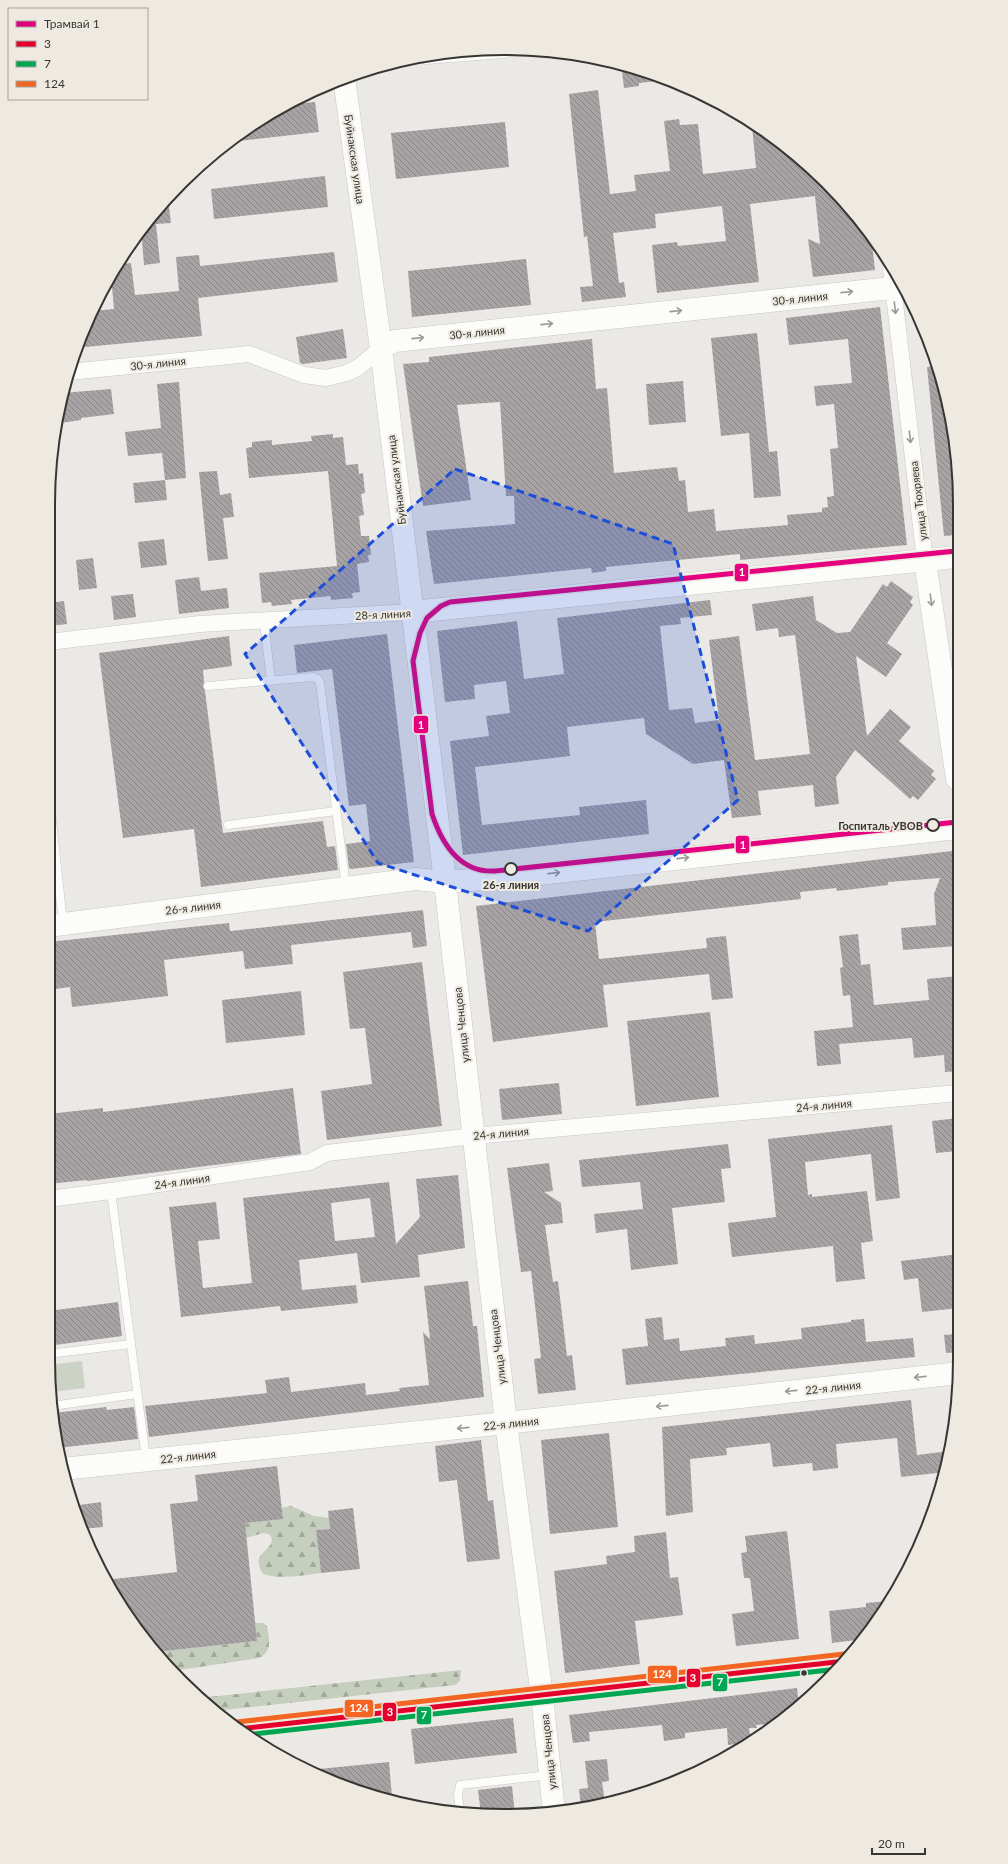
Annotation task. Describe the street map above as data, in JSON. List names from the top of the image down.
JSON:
{
  "streets": {
    "street": [
      "Буйнакская улица",
      "30-я линия",
      "улица Тюхряева",
      "28-я линия",
      "26-я линия",
      "улица Ченцова",
      "24-я линия",
      "22-я линия"
    ]
  },
  "crossings": [
    ["Буйнакская улица", "30-я линия"],
    ["Буйнакская улица", "28-я линия"],
    ["Буйнакская улица", "26-я линия"],
    ["Буйнакская улица", "улица Ченцова"],
    ["улица Тюхряева", "28-я линия"],
    ["26-я линия", "улица Ченцова"],
    ["улица Ченцова", "24-я линия"],
    ["улица Ченцова", "22-я линия"]
  ],
  "one_way": [
    "30-я линия",
    "улица Тюхряева",
    "26-я линия",
    "22-я линия"
  ],
  "places": ["Госпиталь УВОВ", "26-я линия"],
  "lines": [
    "tram line 1",
    "transit line 124",
    "transit line 3",
    "transit line 7"
  ],
  "legend": [
    "Трамвай 1",
    "3",
    "7",
    "124"
  ],
  "scale_bar": "20 m"
}
